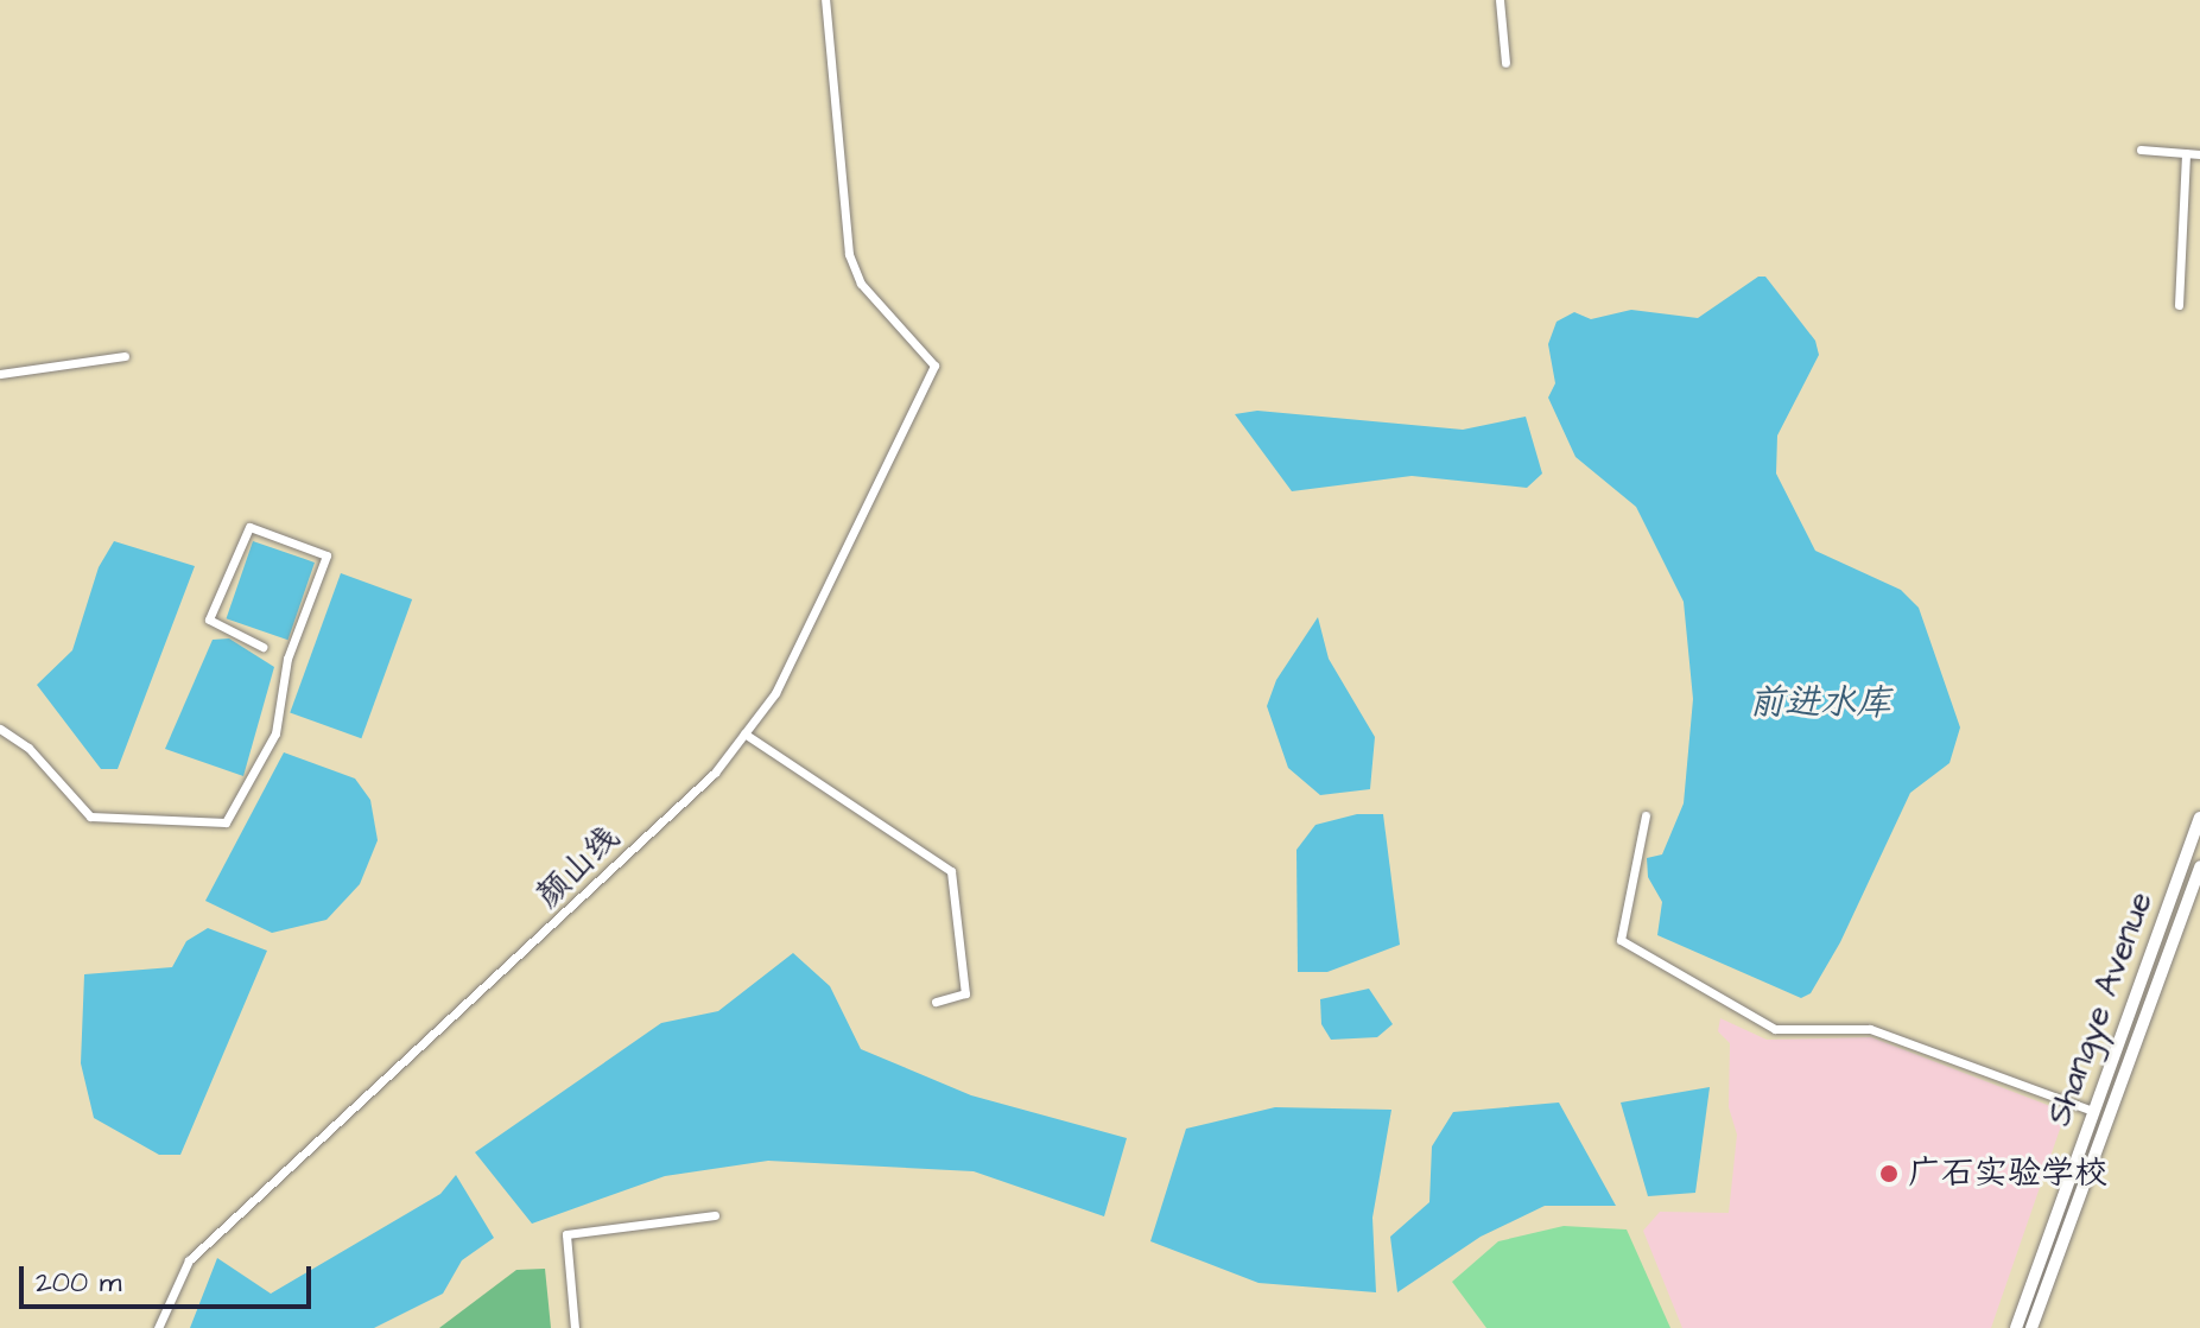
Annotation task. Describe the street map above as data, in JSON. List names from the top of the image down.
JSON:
{
  "streets": {
    "main road": ["Shangye Avenue"],
    "street": ["颜山线"]
  },
  "water": ["前进水库"],
  "places": ["广石实验学校"],
  "scale_bar": "200 m"
}
